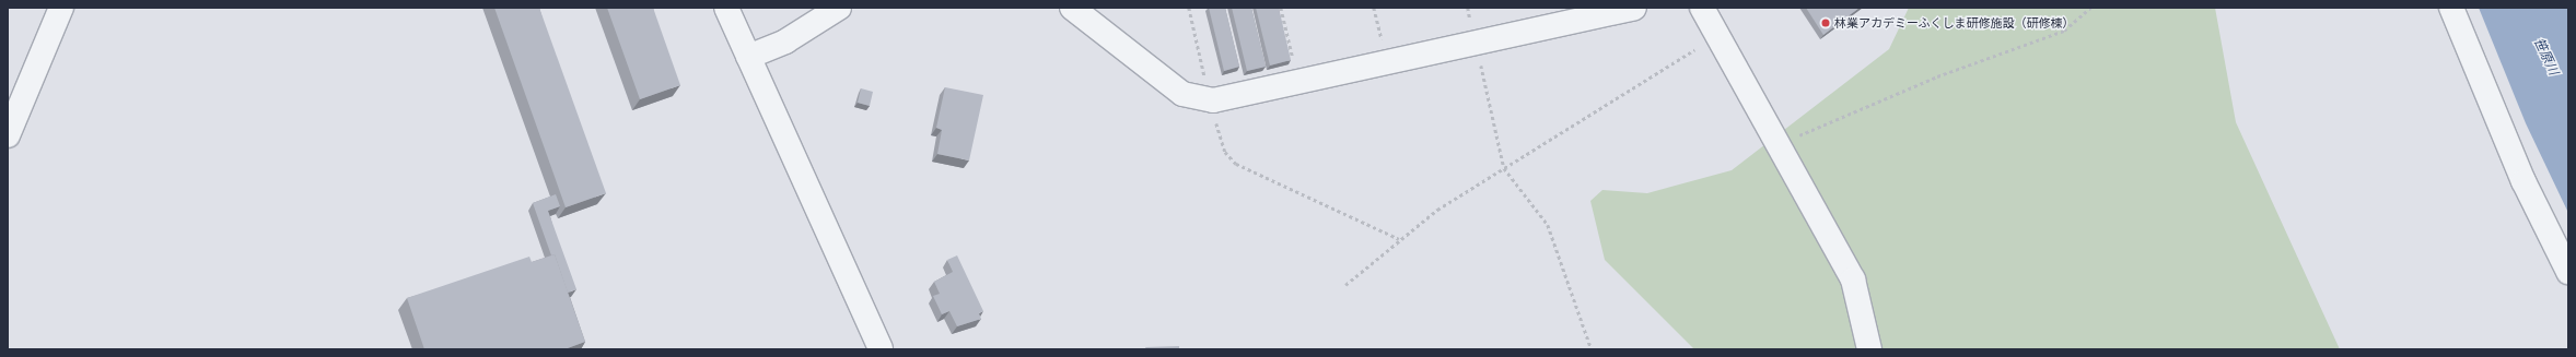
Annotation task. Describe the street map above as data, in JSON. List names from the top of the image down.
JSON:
{
  "water": ["笹原川"],
  "places": ["林業アカデミーふくしま研修施設（研修棟）"]
}
